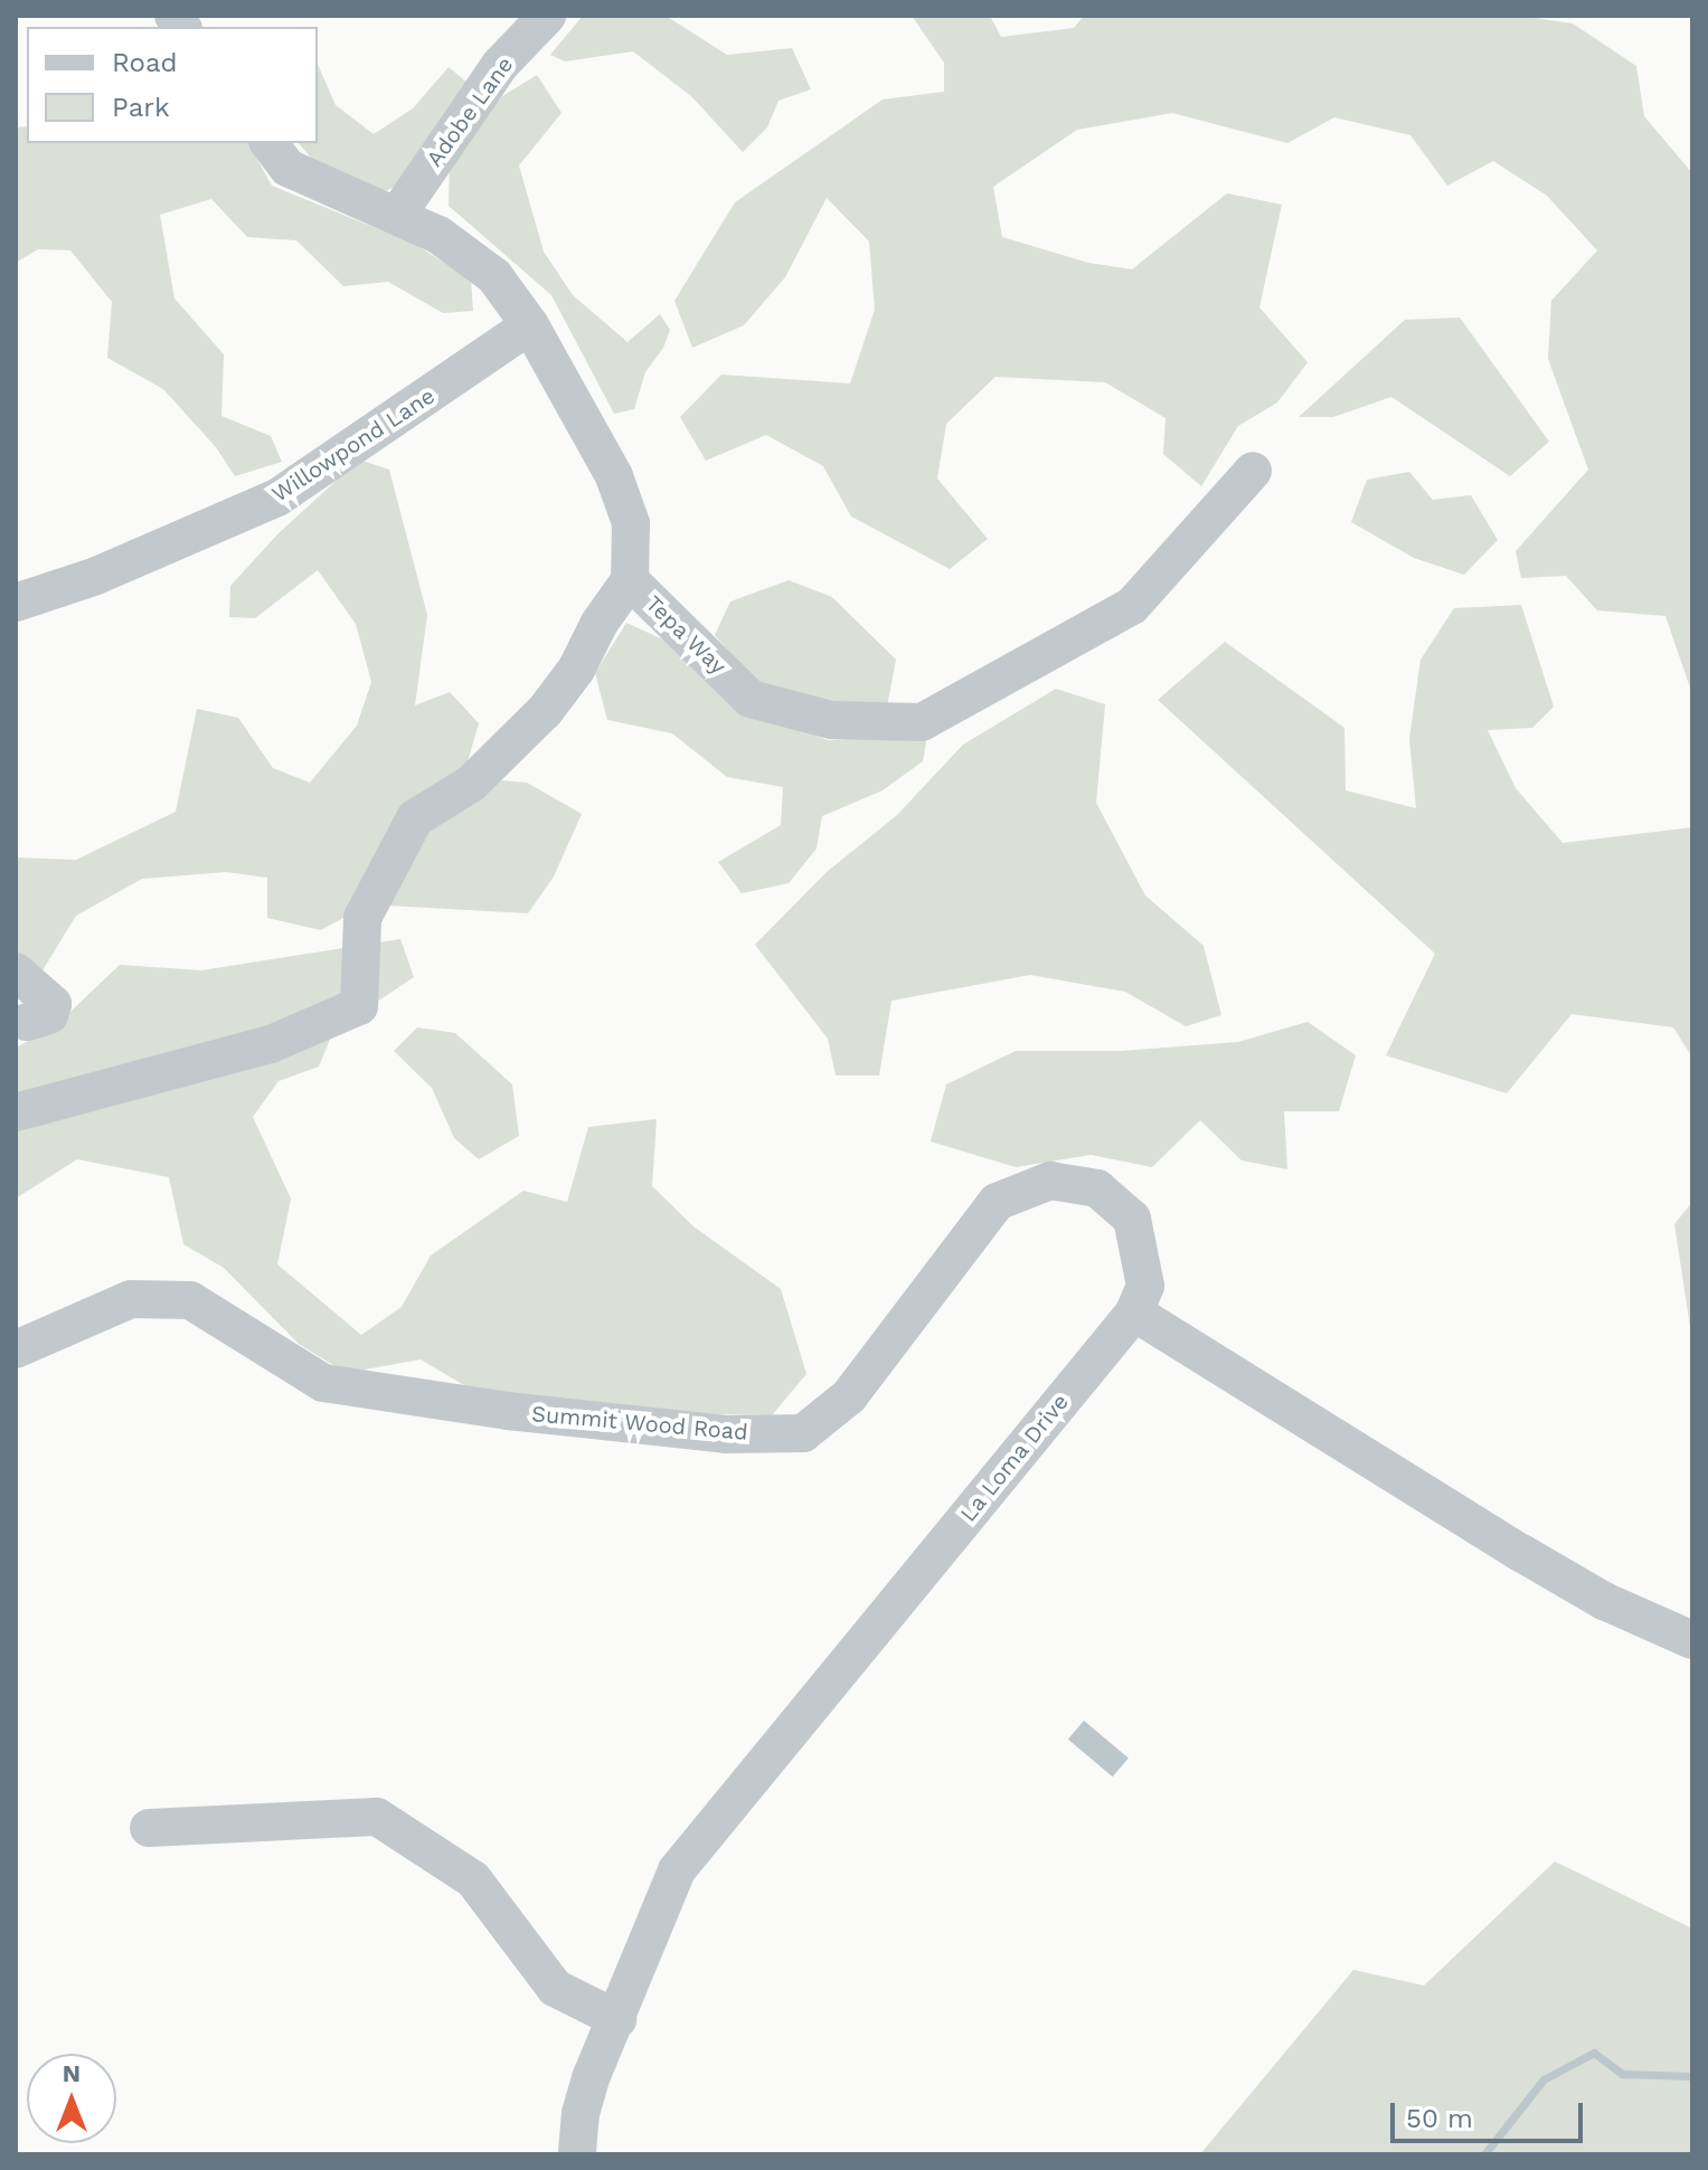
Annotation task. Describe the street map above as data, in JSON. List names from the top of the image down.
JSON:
{
  "streets": {
    "street": [
      "Adobe Lane",
      "Willowpond Lane",
      "Tepa Way",
      "Summit Wood Road",
      "La Loma Drive"
    ]
  },
  "crossings": [
    ["Adobe Lane", "Tepa Way"],
    ["Willowpond Lane", "Tepa Way"],
    ["Summit Wood Road", "La Loma Drive"]
  ],
  "legend": ["Road", "Park"],
  "scale_bar": "50 m",
  "north": "top"
}
